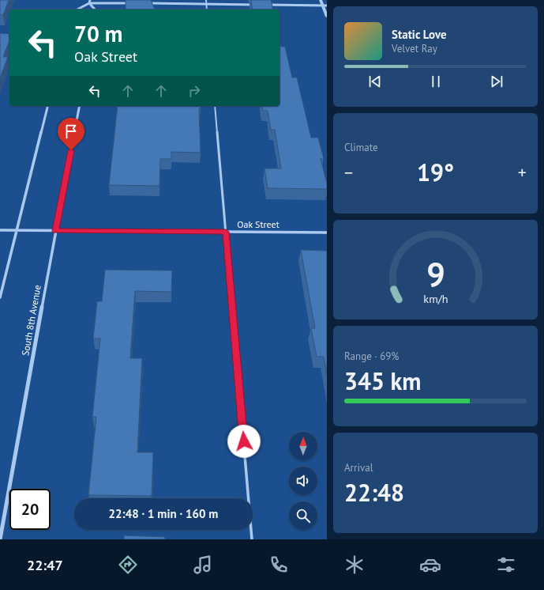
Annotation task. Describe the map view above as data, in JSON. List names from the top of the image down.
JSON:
{
  "streets": {
    "street": ["Oak Street", "South 8th Avenue"]
  },
  "crossings": [
    ["Oak Street", "South 8th Avenue"]
  ],
  "north": "top",
  "page": {
    "turn": ["70 m", "Oak Street"],
    "song": ["Static Love", "Velvet Ray"],
    "tile": [
      "Climate",
      ["Range · 69%", "345 km"],
      ["Arrival", "22:48"]
    ],
    "heat": ["−", "19°", "+"],
    "limit": "20",
    "trip": "22:48 · 1 min · 160 m",
    "tabs": "22:47",
    "gauge": ["9", "km/h"]
  }
}
